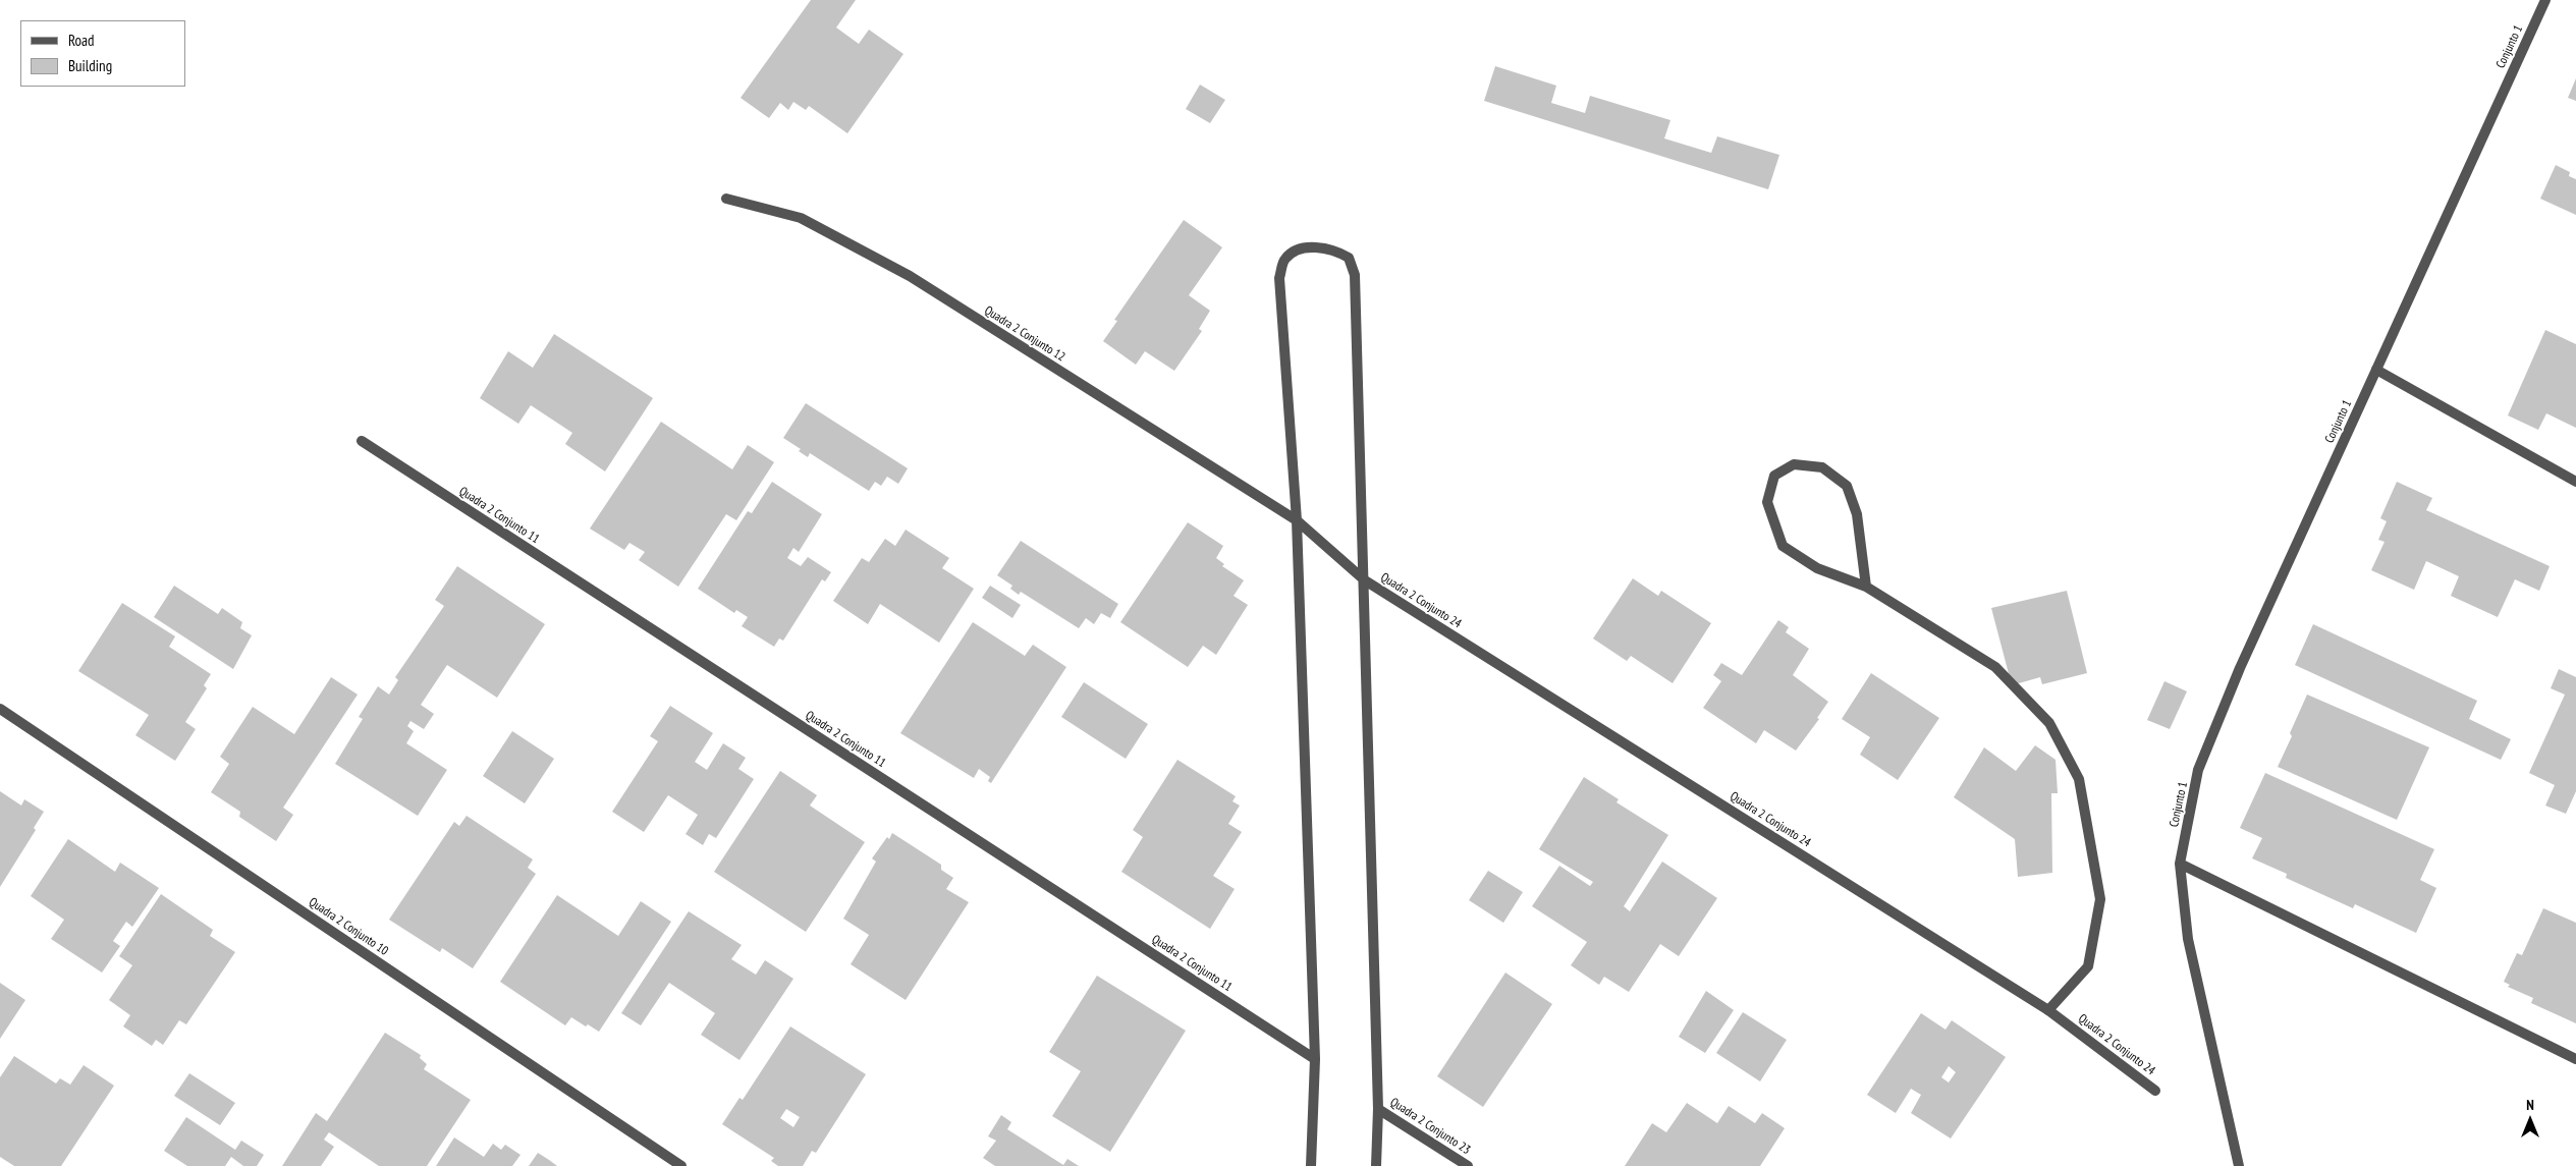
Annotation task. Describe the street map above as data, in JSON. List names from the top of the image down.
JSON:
{
  "streets": {
    "street": [
      "Conjunto 1",
      "Quadra 2 Conjunto 12",
      "Quadra 2 Conjunto 11",
      "Quadra 2 Conjunto 24",
      "Quadra 2 Conjunto 10",
      "Quadra 2 Conjunto 23"
    ]
  },
  "crossings": [
    ["Quadra 2 Conjunto 12", "Quadra 2 Conjunto 24"]
  ],
  "legend": ["Road", "Building"],
  "north": "top"
}
